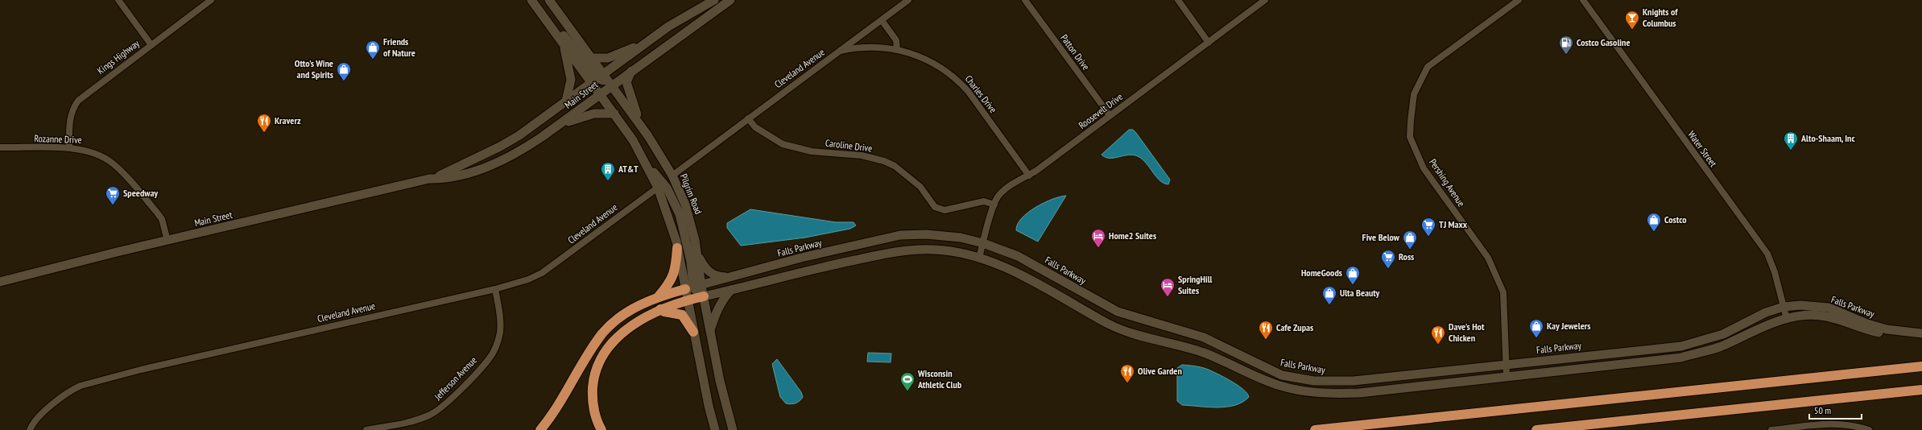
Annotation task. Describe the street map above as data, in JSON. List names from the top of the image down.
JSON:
{
  "streets": {
    "street": [
      "Patton Drive",
      "Kings Highway",
      "Cleveland Avenue",
      "Charles Drive",
      "Main Street",
      "Roosevelt Drive",
      "Rozanne Drive",
      "Caroline Drive",
      "Water Street",
      "Pershing Avenue",
      "Pilgrim Road",
      "Falls Parkway",
      "Jefferson Avenue"
    ]
  },
  "crossings": [
    ["Patton Drive", "Roosevelt Drive"],
    ["Kings Highway", "Rozanne Drive"],
    ["Cleveland Avenue", "Charles Drive"],
    ["Cleveland Avenue", "Caroline Drive"],
    ["Cleveland Avenue", "Pilgrim Road"],
    ["Cleveland Avenue", "Jefferson Avenue"],
    ["Charles Drive", "Roosevelt Drive"],
    ["Main Street", "Rozanne Drive"],
    ["Main Street", "Pilgrim Road"],
    ["Roosevelt Drive", "Caroline Drive"],
    ["Roosevelt Drive", "Falls Parkway"],
    ["Water Street", "Falls Parkway"],
    ["Pershing Avenue", "Falls Parkway"],
    ["Pilgrim Road", "Falls Parkway"]
  ],
  "places": {
    "bar": ["Knights of Columbus"],
    "fuel station": ["Costco Gasoline"],
    "shop": [
      "Friends of Nature",
      "Otto's Wine and Spirits",
      "Costco",
      "Five Below",
      "HomeGoods",
      "Ulta Beauty",
      "Kay Jewelers"
    ],
    "restaurant": [
      "Kraverz",
      "Cafe Zupas",
      "Dave's Hot Chicken",
      "Olive Garden"
    ],
    "building": ["Alto-Shaam, Inc", "AT&T"],
    "supermarket": ["Speedway", "TJ Maxx", "Ross"],
    "hotel": ["Home2 Suites", "SpringHill Suites"],
    "sports": ["Wisconsin Athletic Club"]
  },
  "scale_bar": "50 m"
}
